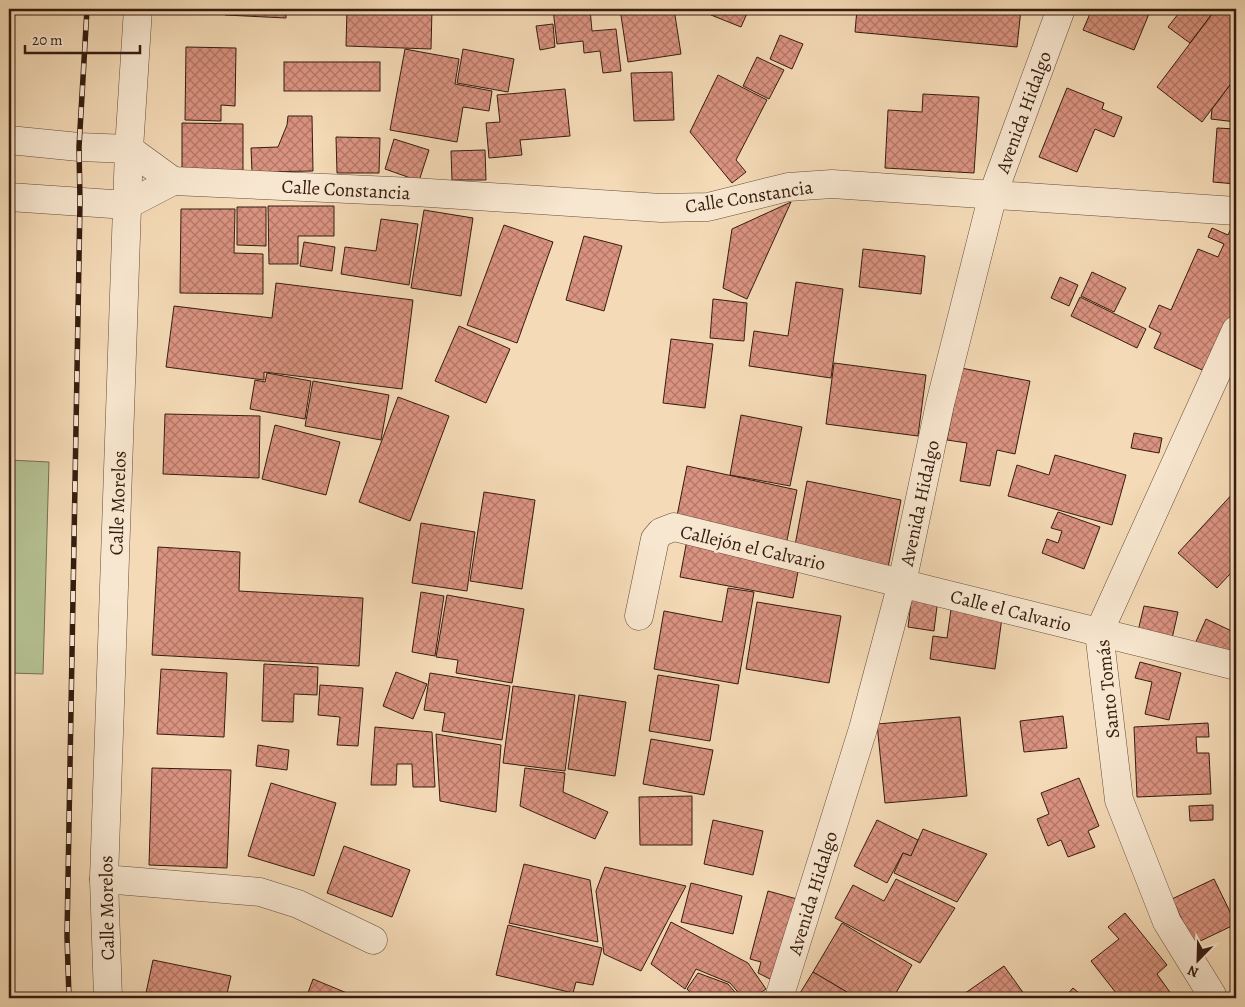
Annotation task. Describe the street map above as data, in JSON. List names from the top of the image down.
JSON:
{
  "streets": {
    "street": [
      "Avenida Hidalgo",
      "Calle Constancia",
      "Calle Morelos",
      "Callejón el Calvario",
      "Calle el Calvario",
      "Santo Tomás"
    ]
  },
  "crossings": [
    ["Avenida Hidalgo", "Calle Constancia"],
    ["Avenida Hidalgo", "Callejón el Calvario"],
    ["Avenida Hidalgo", "Calle el Calvario"],
    ["Callejón el Calvario", "Calle el Calvario"],
    ["Calle el Calvario", "Santo Tomás"]
  ],
  "scale_bar": "20 m",
  "north": "bottom left"
}
